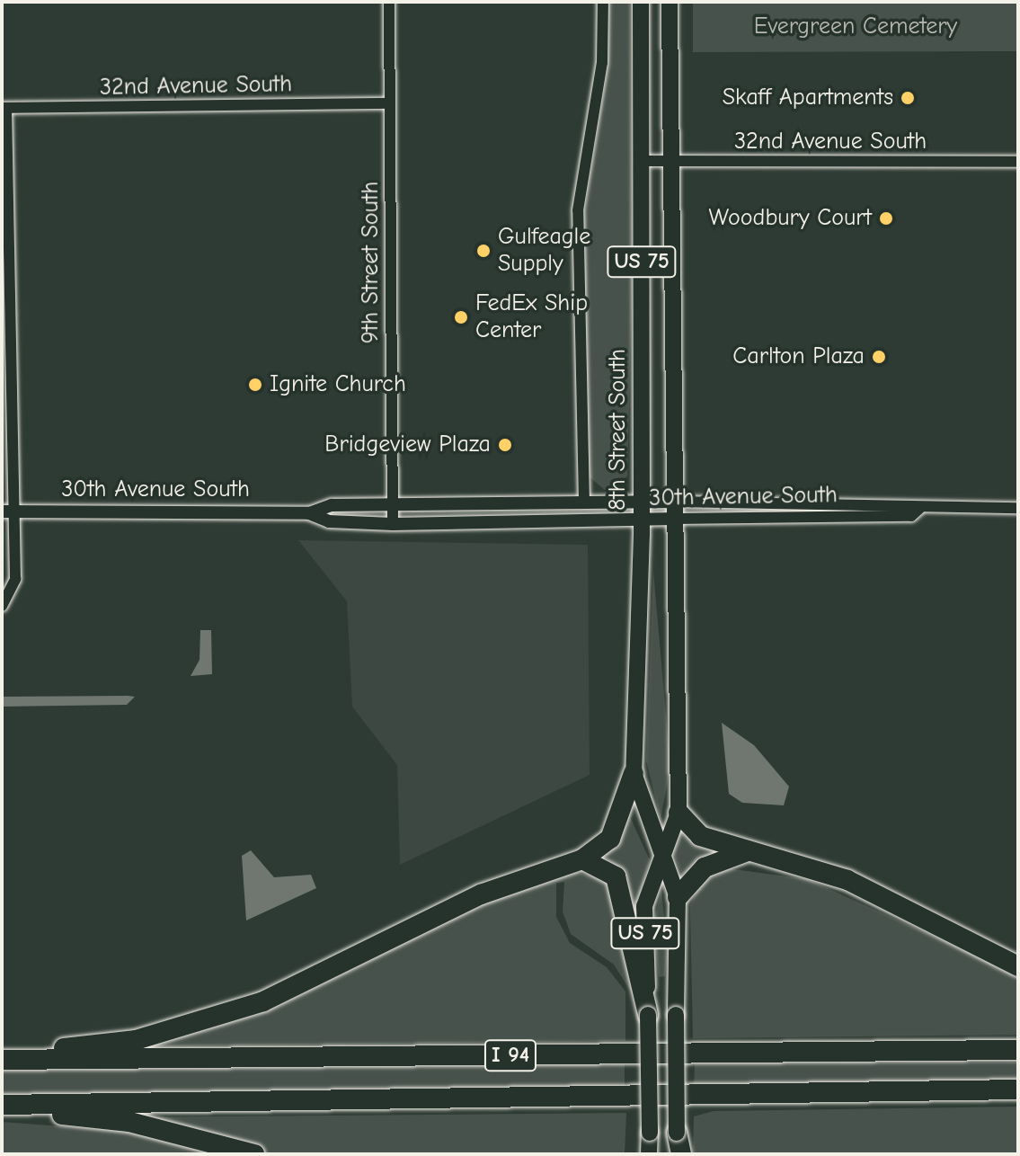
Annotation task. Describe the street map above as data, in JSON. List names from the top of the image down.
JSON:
{
  "streets": {
    "highway": ["I 94"],
    "main road": ["US 75", "8th Street South"],
    "street": ["32nd Avenue South", "9th Street South", "30th Avenue South"]
  },
  "crossings": [
    ["32nd Avenue South", "US 75"],
    ["32nd Avenue South", "9th Street South"],
    ["32nd Avenue South", "8th Street South"],
    ["US 75", "8th Street South"],
    ["US 75", "30th Avenue South"],
    ["9th Street South", "30th Avenue South"],
    ["8th Street South", "30th Avenue South"]
  ],
  "parks": ["Evergreen Cemetery"],
  "places": [
    "Skaff Apartments",
    "Woodbury Court",
    "Gulfeagle Supply",
    "FedEx Ship Center",
    "Carlton Plaza",
    "Ignite Church",
    "Bridgeview Plaza"
  ]
}
